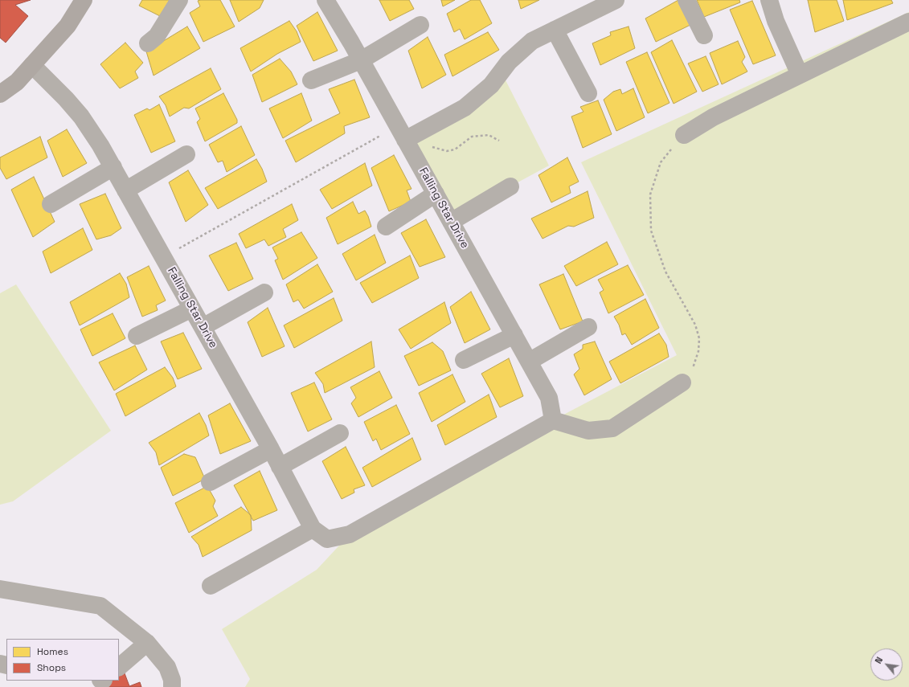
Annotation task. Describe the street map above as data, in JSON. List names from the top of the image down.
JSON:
{
  "streets": {
    "street": ["Falling Star Drive"]
  },
  "legend": ["Homes", "Shops"],
  "north": "top left"
}
